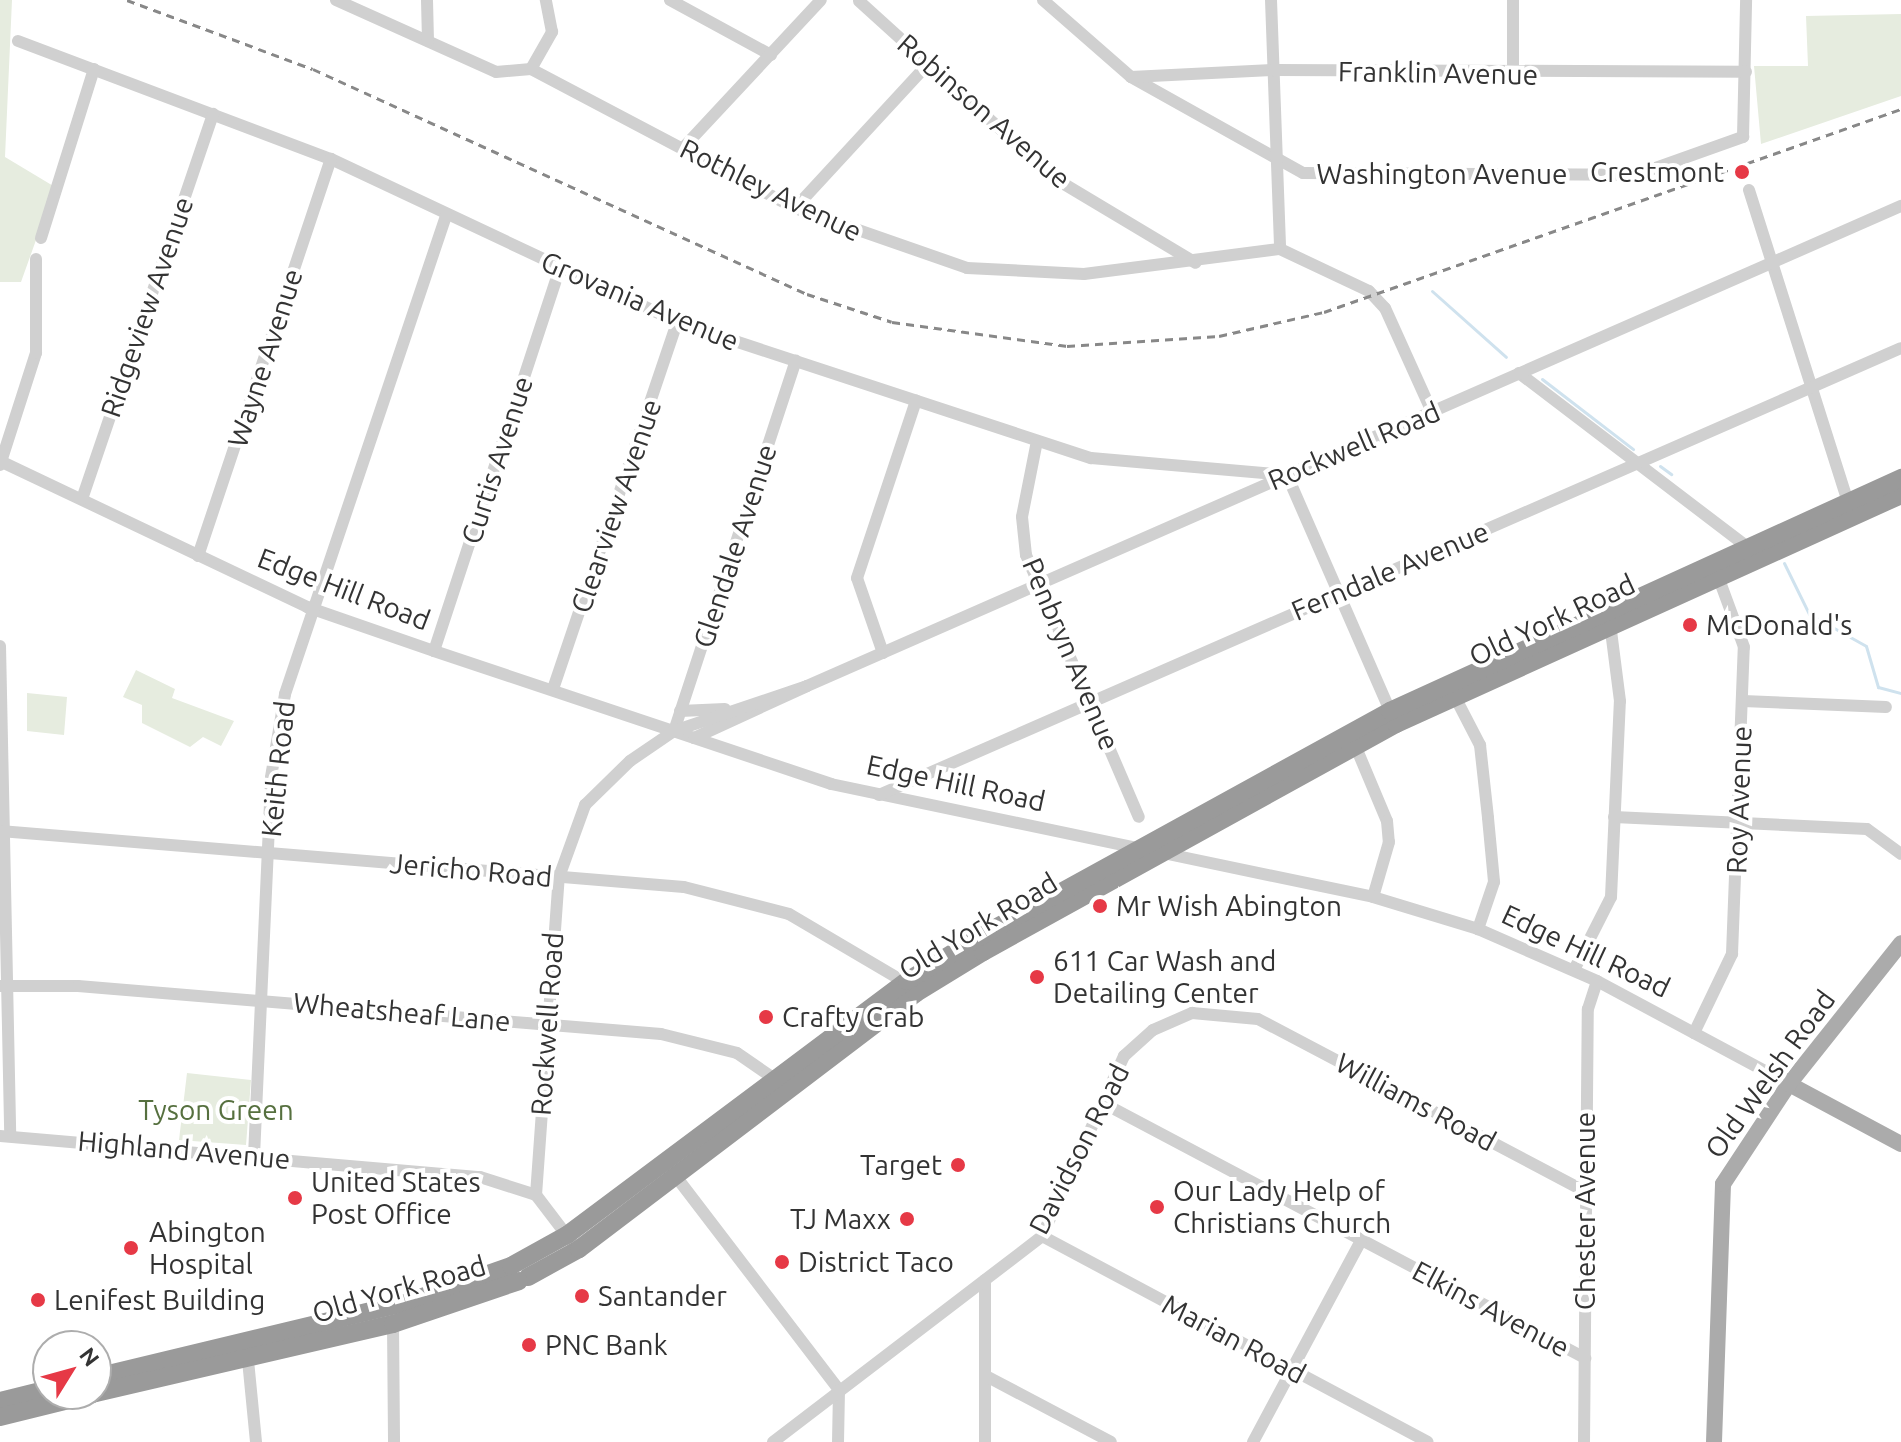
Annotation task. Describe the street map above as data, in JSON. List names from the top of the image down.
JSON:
{
  "streets": {
    "highway": ["Old York Road"],
    "main road": ["Edge Hill Road", "Old Welsh Road"],
    "street": [
      "Franklin Avenue",
      "Robinson Avenue",
      "Washington Avenue",
      "Rothley Avenue",
      "Grovania Avenue",
      "Ridgeview Avenue",
      "Wayne Avenue",
      "Rockwell Road",
      "Curtis Avenue",
      "Clearview Avenue",
      "Glendale Avenue",
      "Ferndale Avenue",
      "Penbryn Avenue",
      "Keith Road",
      "Roy Avenue",
      "Jericho Road",
      "Wheatsheaf Lane",
      "Williams Road",
      "Davidson Road",
      "Highland Avenue",
      "Chester Avenue",
      "Elkins Avenue",
      "Marian Road"
    ]
  },
  "crossings": [
    ["Franklin Avenue", "Washington Avenue"],
    ["Robinson Avenue", "Rothley Avenue"],
    ["Grovania Avenue", "Ridgeview Avenue"],
    ["Grovania Avenue", "Wayne Avenue"],
    ["Grovania Avenue", "Rockwell Road"],
    ["Grovania Avenue", "Curtis Avenue"],
    ["Grovania Avenue", "Clearview Avenue"],
    ["Grovania Avenue", "Glendale Avenue"],
    ["Grovania Avenue", "Penbryn Avenue"],
    ["Grovania Avenue", "Keith Road"],
    ["Ridgeview Avenue", "Edge Hill Road"],
    ["Wayne Avenue", "Edge Hill Road"],
    ["Rockwell Road", "Glendale Avenue"],
    ["Rockwell Road", "Edge Hill Road"],
    ["Rockwell Road", "Penbryn Avenue"],
    ["Rockwell Road", "Jericho Road"],
    ["Rockwell Road", "Wheatsheaf Lane"],
    ["Rockwell Road", "Highland Avenue"],
    ["Curtis Avenue", "Edge Hill Road"],
    ["Clearview Avenue", "Edge Hill Road"],
    ["Glendale Avenue", "Edge Hill Road"],
    ["Ferndale Avenue", "Edge Hill Road"],
    ["Ferndale Avenue", "Penbryn Avenue"],
    ["Edge Hill Road", "Keith Road"],
    ["Edge Hill Road", "Roy Avenue"],
    ["Edge Hill Road", "Old Welsh Road"],
    ["Edge Hill Road", "Chester Avenue"],
    ["Old York Road", "Roy Avenue"],
    ["Old York Road", "Jericho Road"],
    ["Old York Road", "Wheatsheaf Lane"],
    ["Keith Road", "Jericho Road"],
    ["Keith Road", "Wheatsheaf Lane"],
    ["Keith Road", "Highland Avenue"],
    ["Williams Road", "Davidson Road"],
    ["Williams Road", "Chester Avenue"],
    ["Davidson Road", "Elkins Avenue"],
    ["Davidson Road", "Marian Road"],
    ["Chester Avenue", "Elkins Avenue"]
  ],
  "parks": ["Tyson Green"],
  "places": [
    "Crestmont",
    "McDonald's",
    "Mr Wish Abington",
    "611 Car Wash and Detailing Center",
    "Crafty Crab",
    "Target",
    "United States Post Office",
    "Our Lady Help of Christians Church",
    "TJ Maxx",
    "Abington Hospital",
    "District Taco",
    "Santander",
    "Lenifest Building",
    "PNC Bank"
  ],
  "north": "top right"
}
